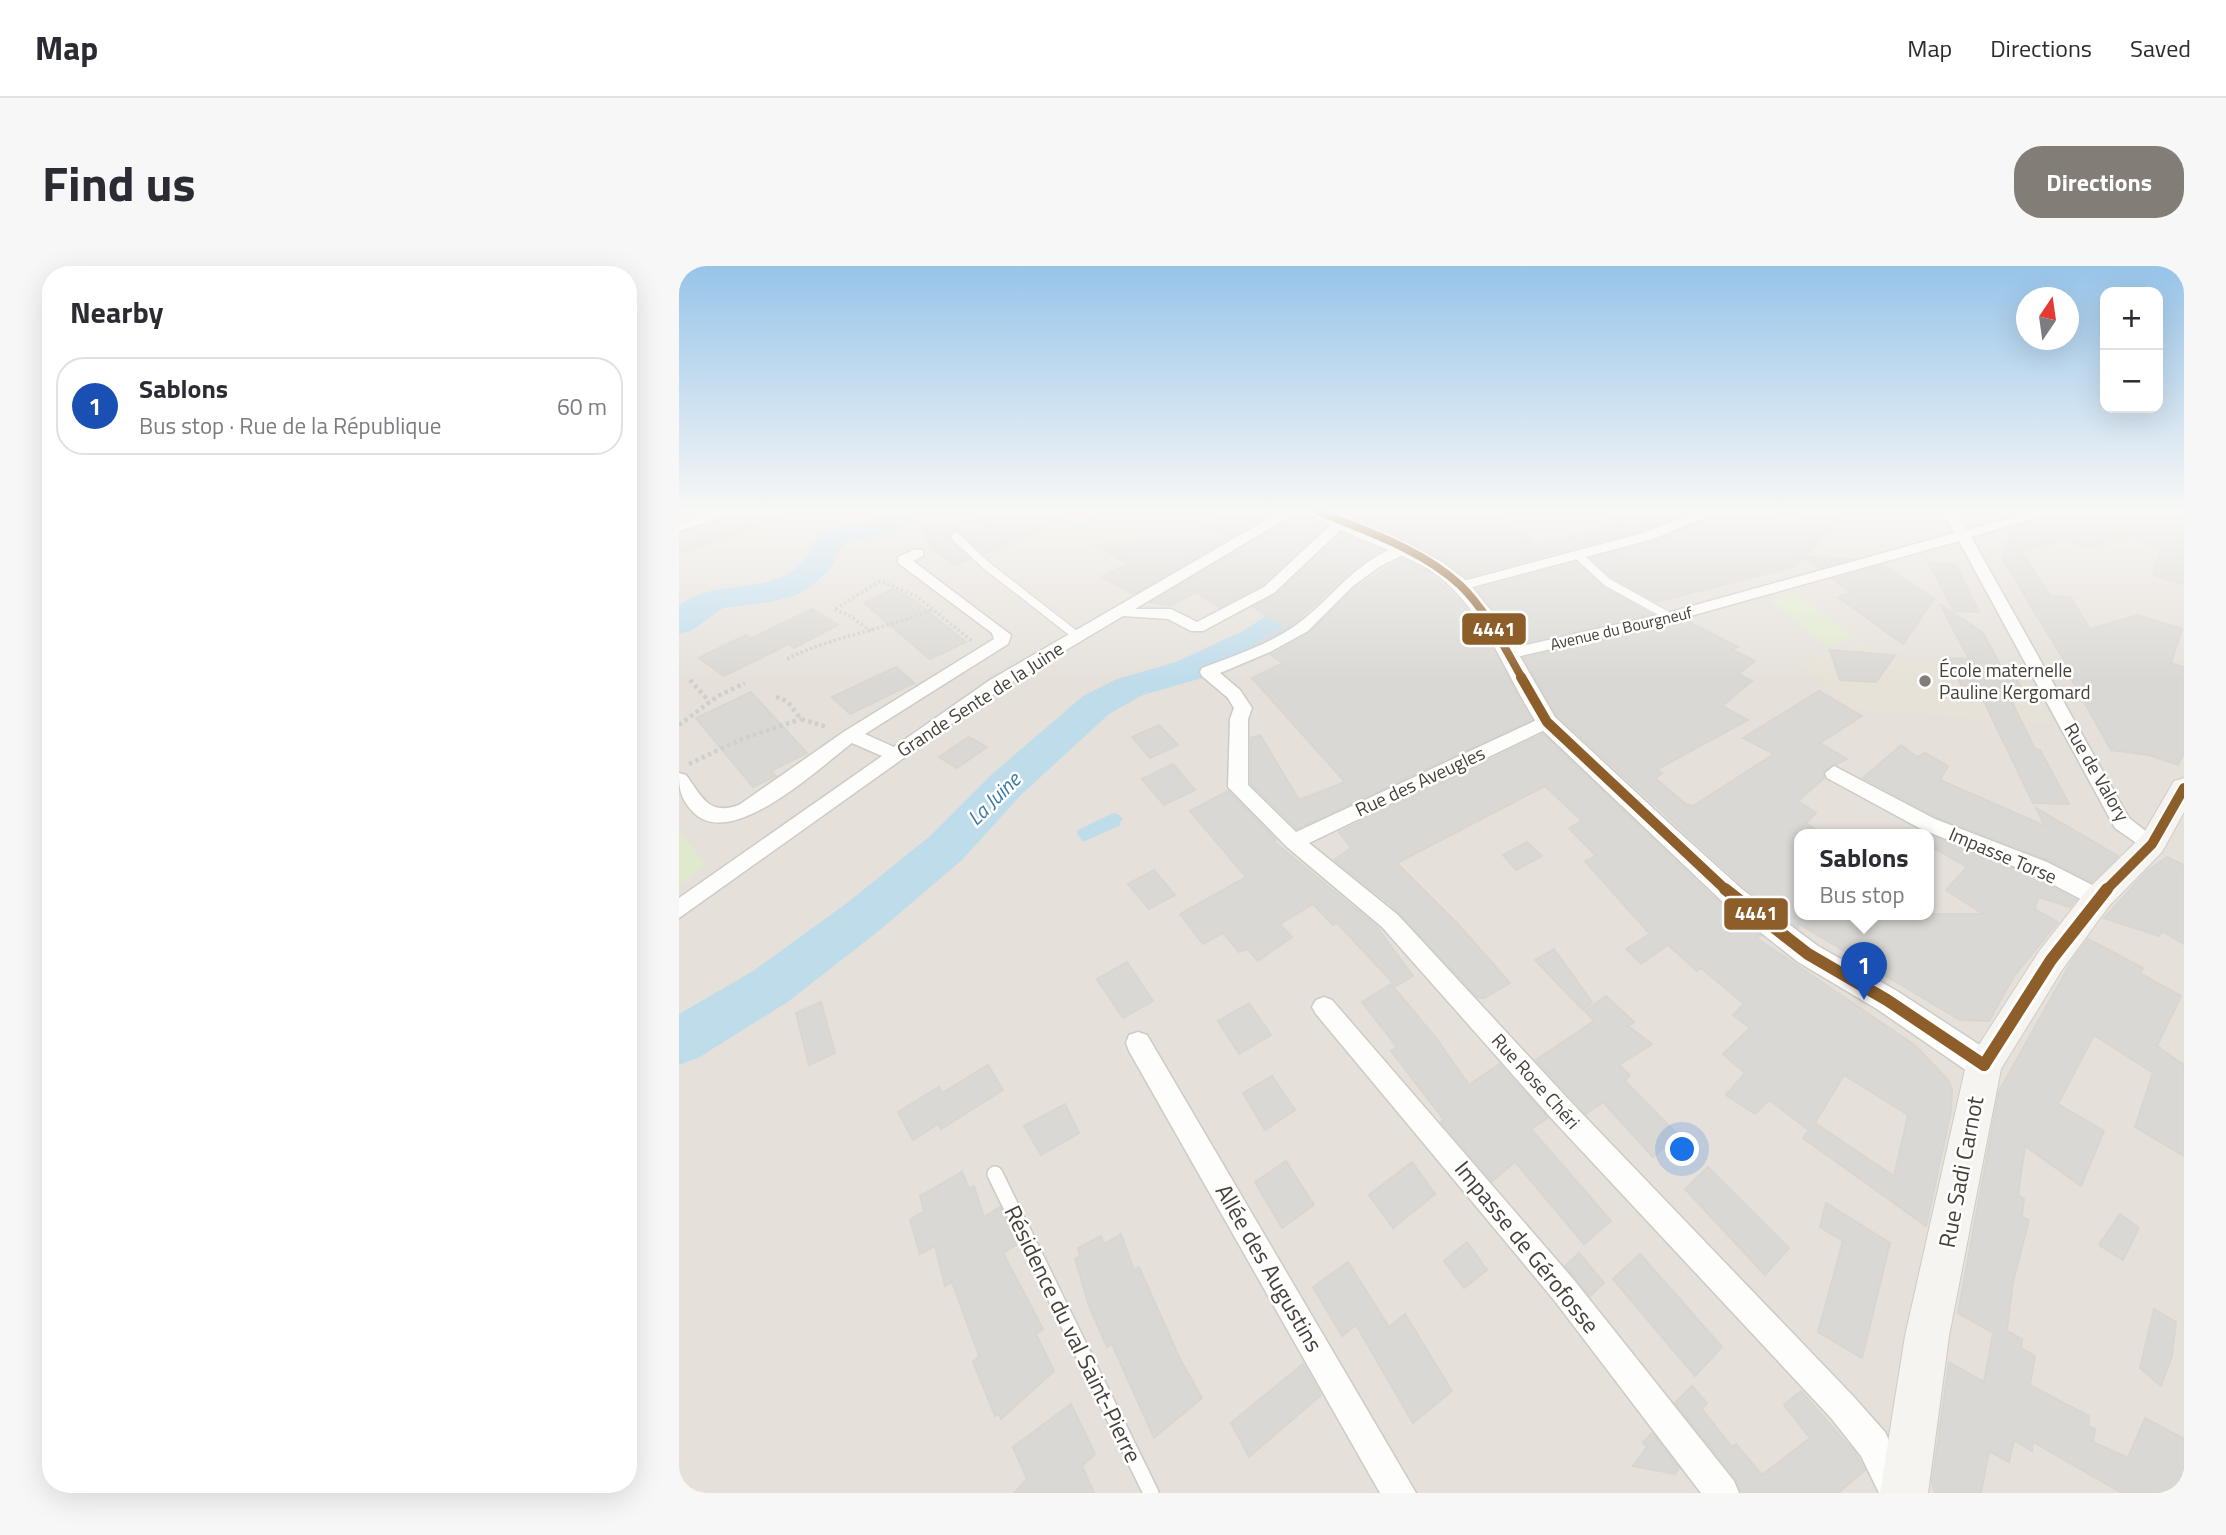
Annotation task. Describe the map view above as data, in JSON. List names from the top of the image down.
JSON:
{
  "streets": {
    "main road": ["Rue Sadi Carnot"],
    "street": [
      "Avenue du Bourgneuf",
      "Grande Sente de la Juine",
      "Rue de Valory",
      "Rue des Aveugles",
      "Impasse Torse",
      "Rue Rose Chéri",
      "Impasse de Gérofosse",
      "Allée des Augustins"
    ],
    "lane": ["Résidence du val Saint-Pierre"]
  },
  "crossings": [
    ["Rue de Valory", "Rue Sadi Carnot"],
    ["Rue des Aveugles", "Rue Rose Chéri"],
    ["Impasse Torse", "Rue Sadi Carnot"]
  ],
  "water": ["La Juine"],
  "places": ["École maternelle Pauline Kergomard"],
  "lines": ["transit line 4441"],
  "north": "top",
  "page": {
    "header": "Map",
    "nav": ["Map", "Directions", "Saved"],
    "title": "Find us",
    "buttons": "Directions",
    "heading": "Nearby",
    "map_buttons": ["+", "−"],
    "list": [
      {
        "mark": "1",
        "name": "Sablons",
        "note": "Bus stop · Rue de la République",
        "value": "60 m"
      }
    ],
    "popup": ["Sablons", "Bus stop"],
    "pins": "1"
  }
}
